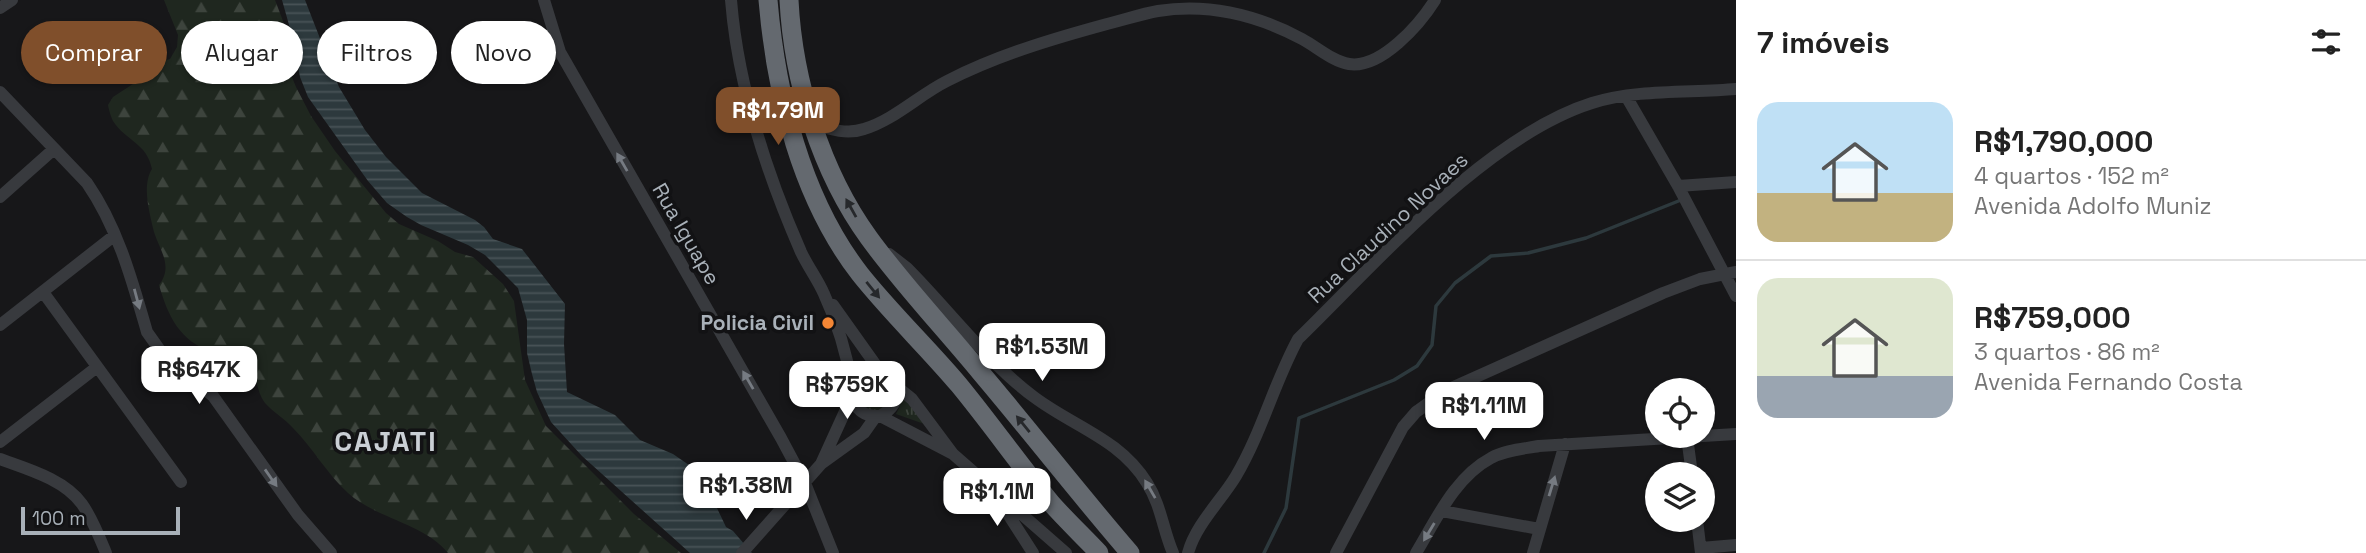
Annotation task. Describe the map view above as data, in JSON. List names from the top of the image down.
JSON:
{
  "streets": {
    "street": ["Rua Claudino Novaes", "Rua Iguape"]
  },
  "one_way": ["Rua Iguape"],
  "districts": ["CAJATI"],
  "places": ["Policia Civil"],
  "scale_bar": "100 m",
  "page": {
    "heading": "7 imóveis",
    "chip": [
      "Comprar",
      "Alugar",
      "Filtros",
      "Novo"
    ],
    "list": [
      {
        "name": "R$1,790,000",
        "note": "4 quartos · 152 m² · Avenida Adolfo Muniz"
      },
      {
        "name": "R$759,000",
        "note": "3 quartos · 86 m² · Avenida Fernando Costa"
      }
    ],
    "price": [
      "R$1.79M",
      "R$1.53M",
      "R$647K",
      "R$759K",
      "R$1.11M",
      "R$1.38M",
      "R$1.1M"
    ],
    "scale": "100 m"
  }
}
